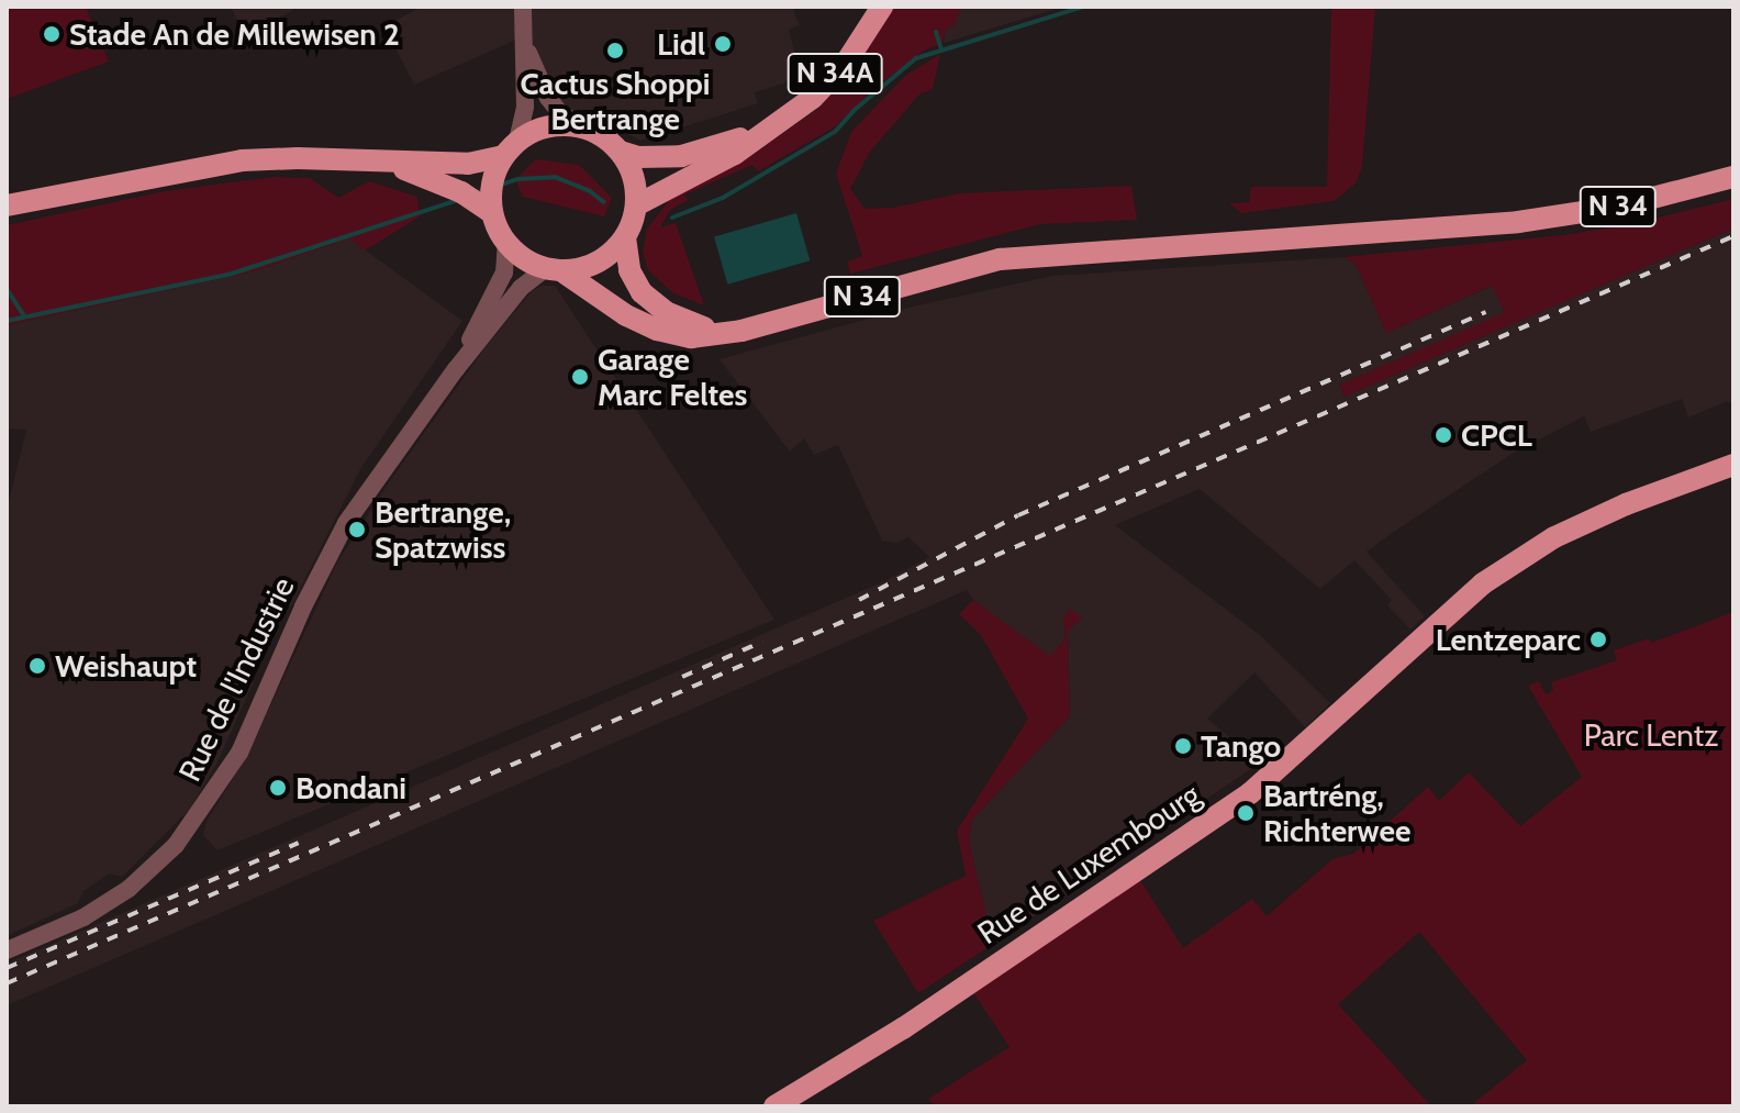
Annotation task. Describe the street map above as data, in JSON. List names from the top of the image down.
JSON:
{
  "streets": {
    "main road": ["N 34A", "N 34", "Rue de Luxembourg"],
    "street": ["Rue de l'Industrie"]
  },
  "crossings": [
    ["N 34A", "N 34"],
    ["N 34A", "Rue de l'Industrie"],
    ["N 34", "Rue de l'Industrie"]
  ],
  "parks": ["Parc Lentz"],
  "places": [
    "Stade An de Millewisen 2",
    "Lidl",
    "Cactus Shoppi Bertrange",
    "Garage Marc Feltes",
    "CPCL",
    "Bertrange, Spatzwiss",
    "Lentzeparc",
    "Weishaupt",
    "Tango",
    "Bondani",
    "Bartréng, Richterwee"
  ]
}
